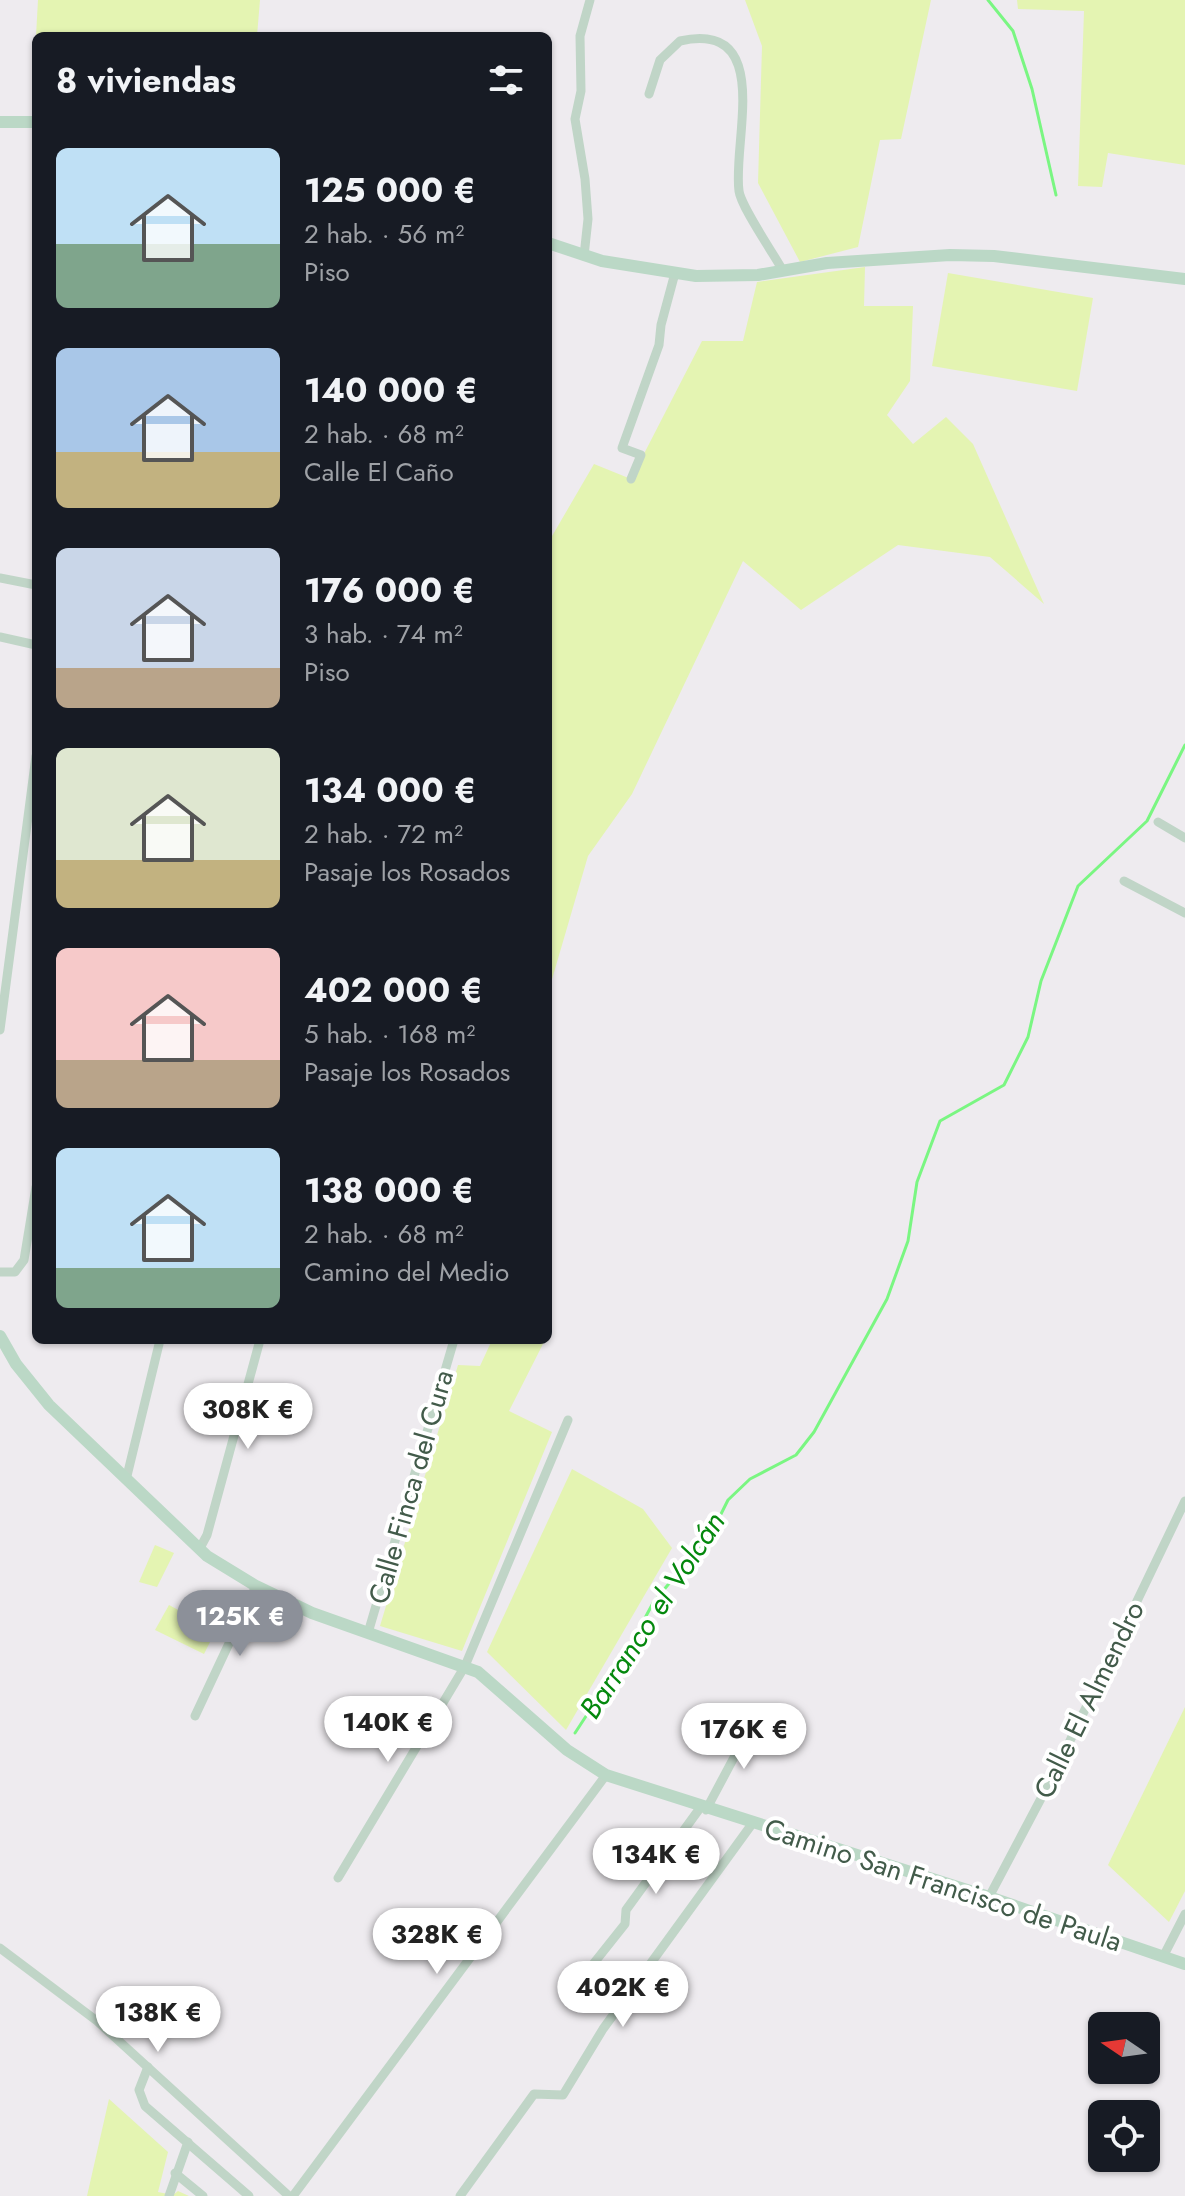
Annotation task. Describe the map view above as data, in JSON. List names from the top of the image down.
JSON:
{
  "streets": {
    "main road": ["Camino San Francisco de Paula"],
    "street": ["Calle Finca del Cura", "Calle El Almendro"]
  },
  "crossings": [
    ["Calle Finca del Cura", "Camino San Francisco de Paula"],
    ["Calle El Almendro", "Camino San Francisco de Paula"]
  ],
  "water": ["Barranco el Volcán"],
  "north": "left",
  "page": {
    "heading": "8 viviendas",
    "list": [
      {
        "name": "125 000 €",
        "note": "2 hab. · 56 m² · Piso"
      },
      {
        "name": "140 000 €",
        "note": "2 hab. · 68 m² · Calle El Caño"
      },
      {
        "name": "176 000 €",
        "note": "3 hab. · 74 m² · Piso"
      },
      {
        "name": "134 000 €",
        "note": "2 hab. · 72 m² · Pasaje los Rosados"
      },
      {
        "name": "402 000 €",
        "note": "5 hab. · 168 m² · Pasaje los Rosados"
      },
      {
        "name": "138 000 €",
        "note": "2 hab. · 68 m² · Camino del Medio"
      }
    ],
    "price": [
      "308K €",
      "125K €",
      "140K €",
      "176K €",
      "134K €",
      "328K €",
      "402K €",
      "138K €"
    ]
  }
}
